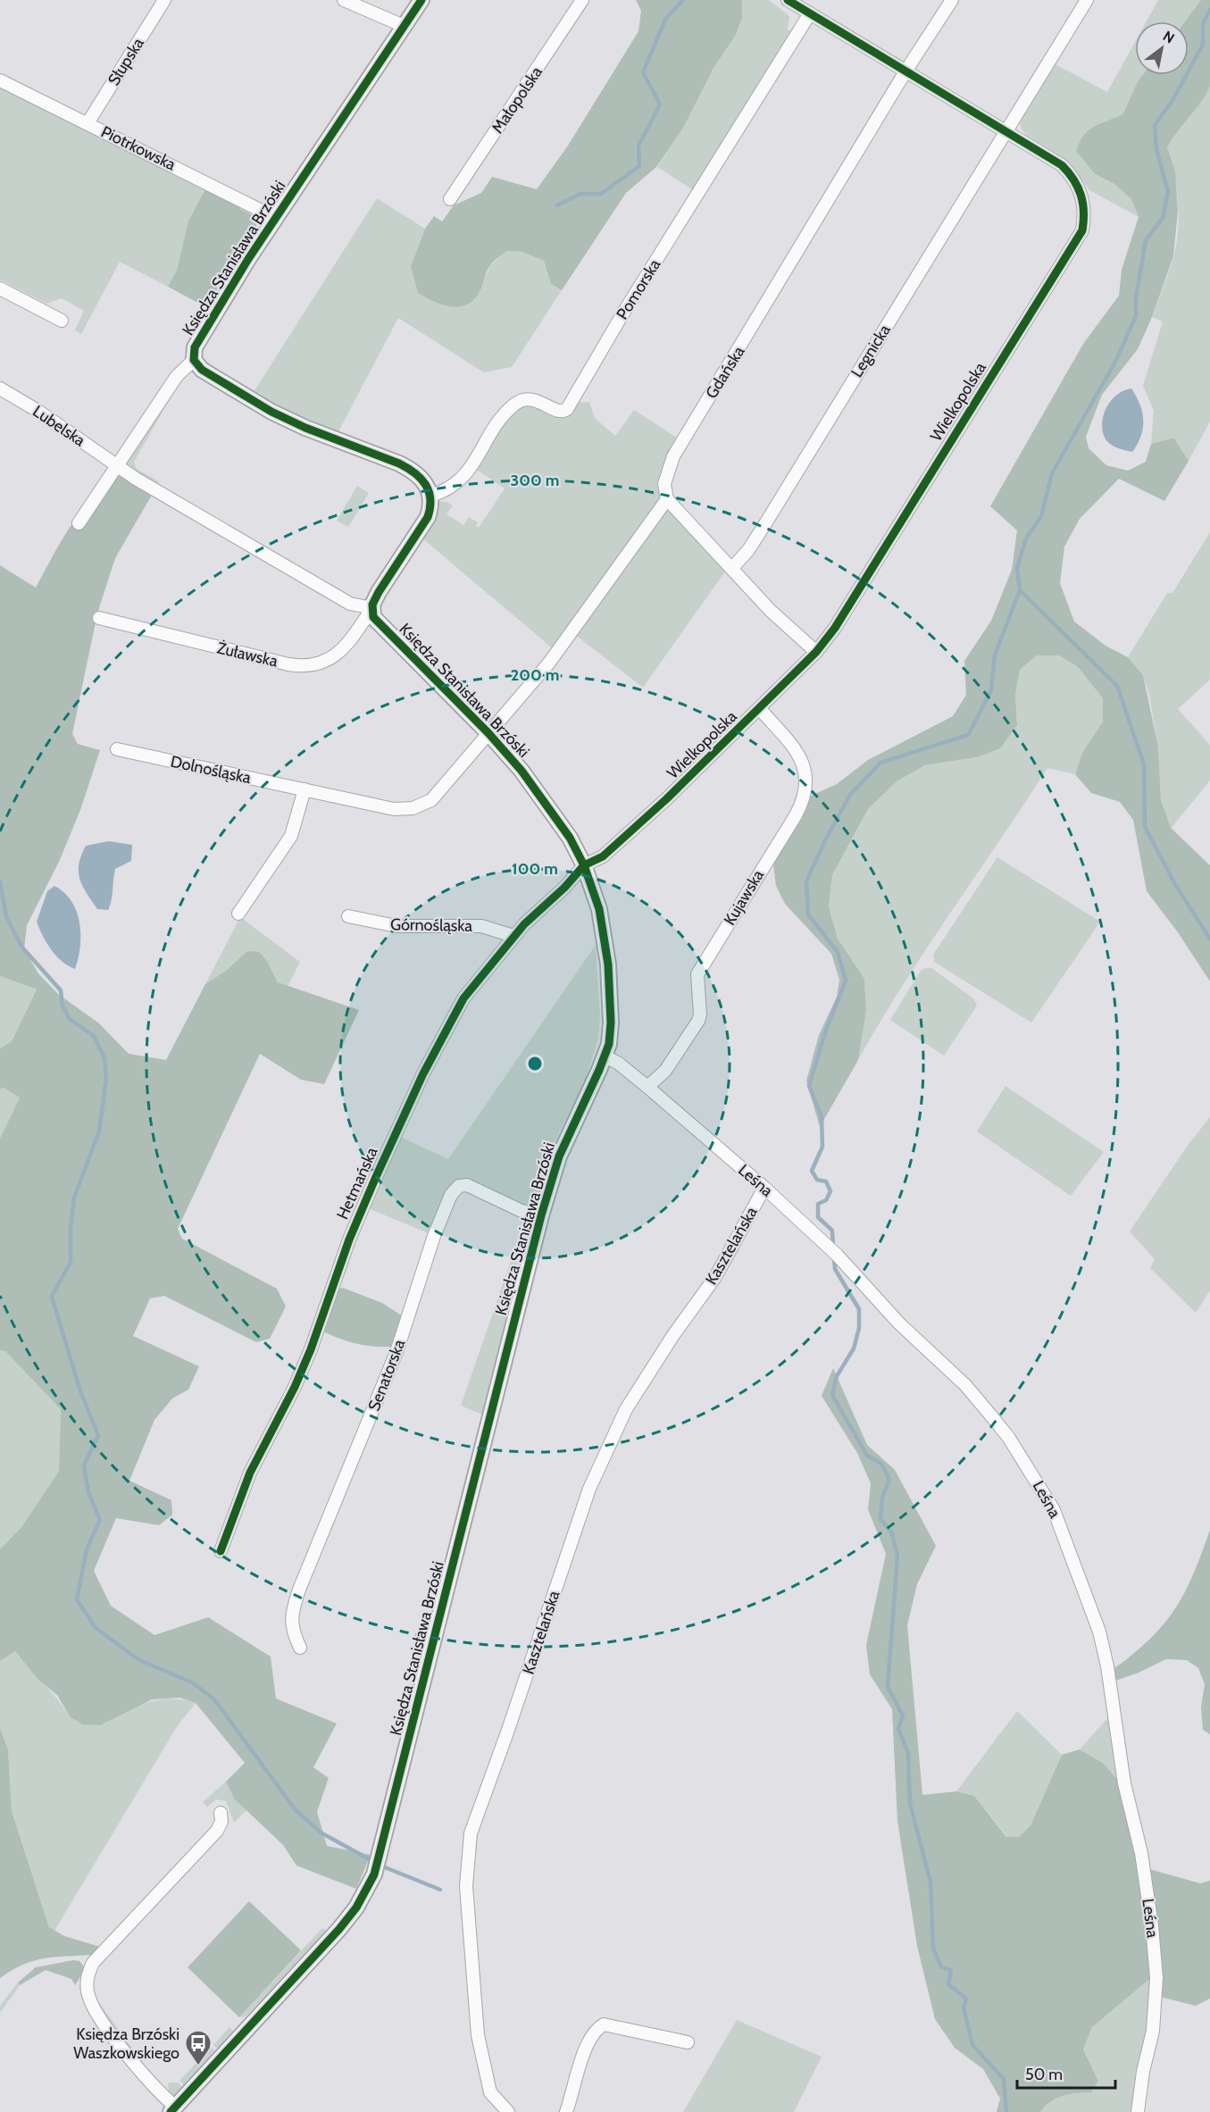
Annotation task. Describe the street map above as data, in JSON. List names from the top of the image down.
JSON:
{
  "streets": {
    "street": [
      "Słupska",
      "Małopolska",
      "Piotrkowska",
      "Księdza Stanisława Brzóski",
      "Pomorska",
      "Legnicka",
      "Gdańska",
      "Wielkopolska",
      "Lubelska",
      "Żuławska",
      "Dolnośląska",
      "Kujawska",
      "Górnośląska",
      "Leśna",
      "Hetmańska",
      "Kasztelańska",
      "Senatorska"
    ]
  },
  "crossings": [
    ["Słupska", "Piotrkowska"],
    ["Piotrkowska", "Księdza Stanisława Brzóski"],
    ["Księdza Stanisława Brzóski", "Pomorska"],
    ["Księdza Stanisława Brzóski", "Wielkopolska"],
    ["Księdza Stanisława Brzóski", "Lubelska"],
    ["Księdza Stanisława Brzóski", "Żuławska"],
    ["Księdza Stanisława Brzóski", "Dolnośląska"],
    ["Księdza Stanisława Brzóski", "Leśna"],
    ["Księdza Stanisława Brzóski", "Hetmańska"],
    ["Księdza Stanisława Brzóski", "Senatorska"],
    ["Pomorska", "Wielkopolska"],
    ["Legnicka", "Wielkopolska"],
    ["Gdańska", "Wielkopolska"],
    ["Wielkopolska", "Kujawska"],
    ["Wielkopolska", "Hetmańska"],
    ["Kujawska", "Leśna"],
    ["Górnośląska", "Hetmańska"],
    ["Leśna", "Kasztelańska"]
  ],
  "places": {
    "bus stop": ["Księdza Brzóski Waszkowskiego"]
  },
  "scale_bar": "50 m",
  "north": "top right",
  "rings": ["300 m", "200 m", "100 m"]
}
